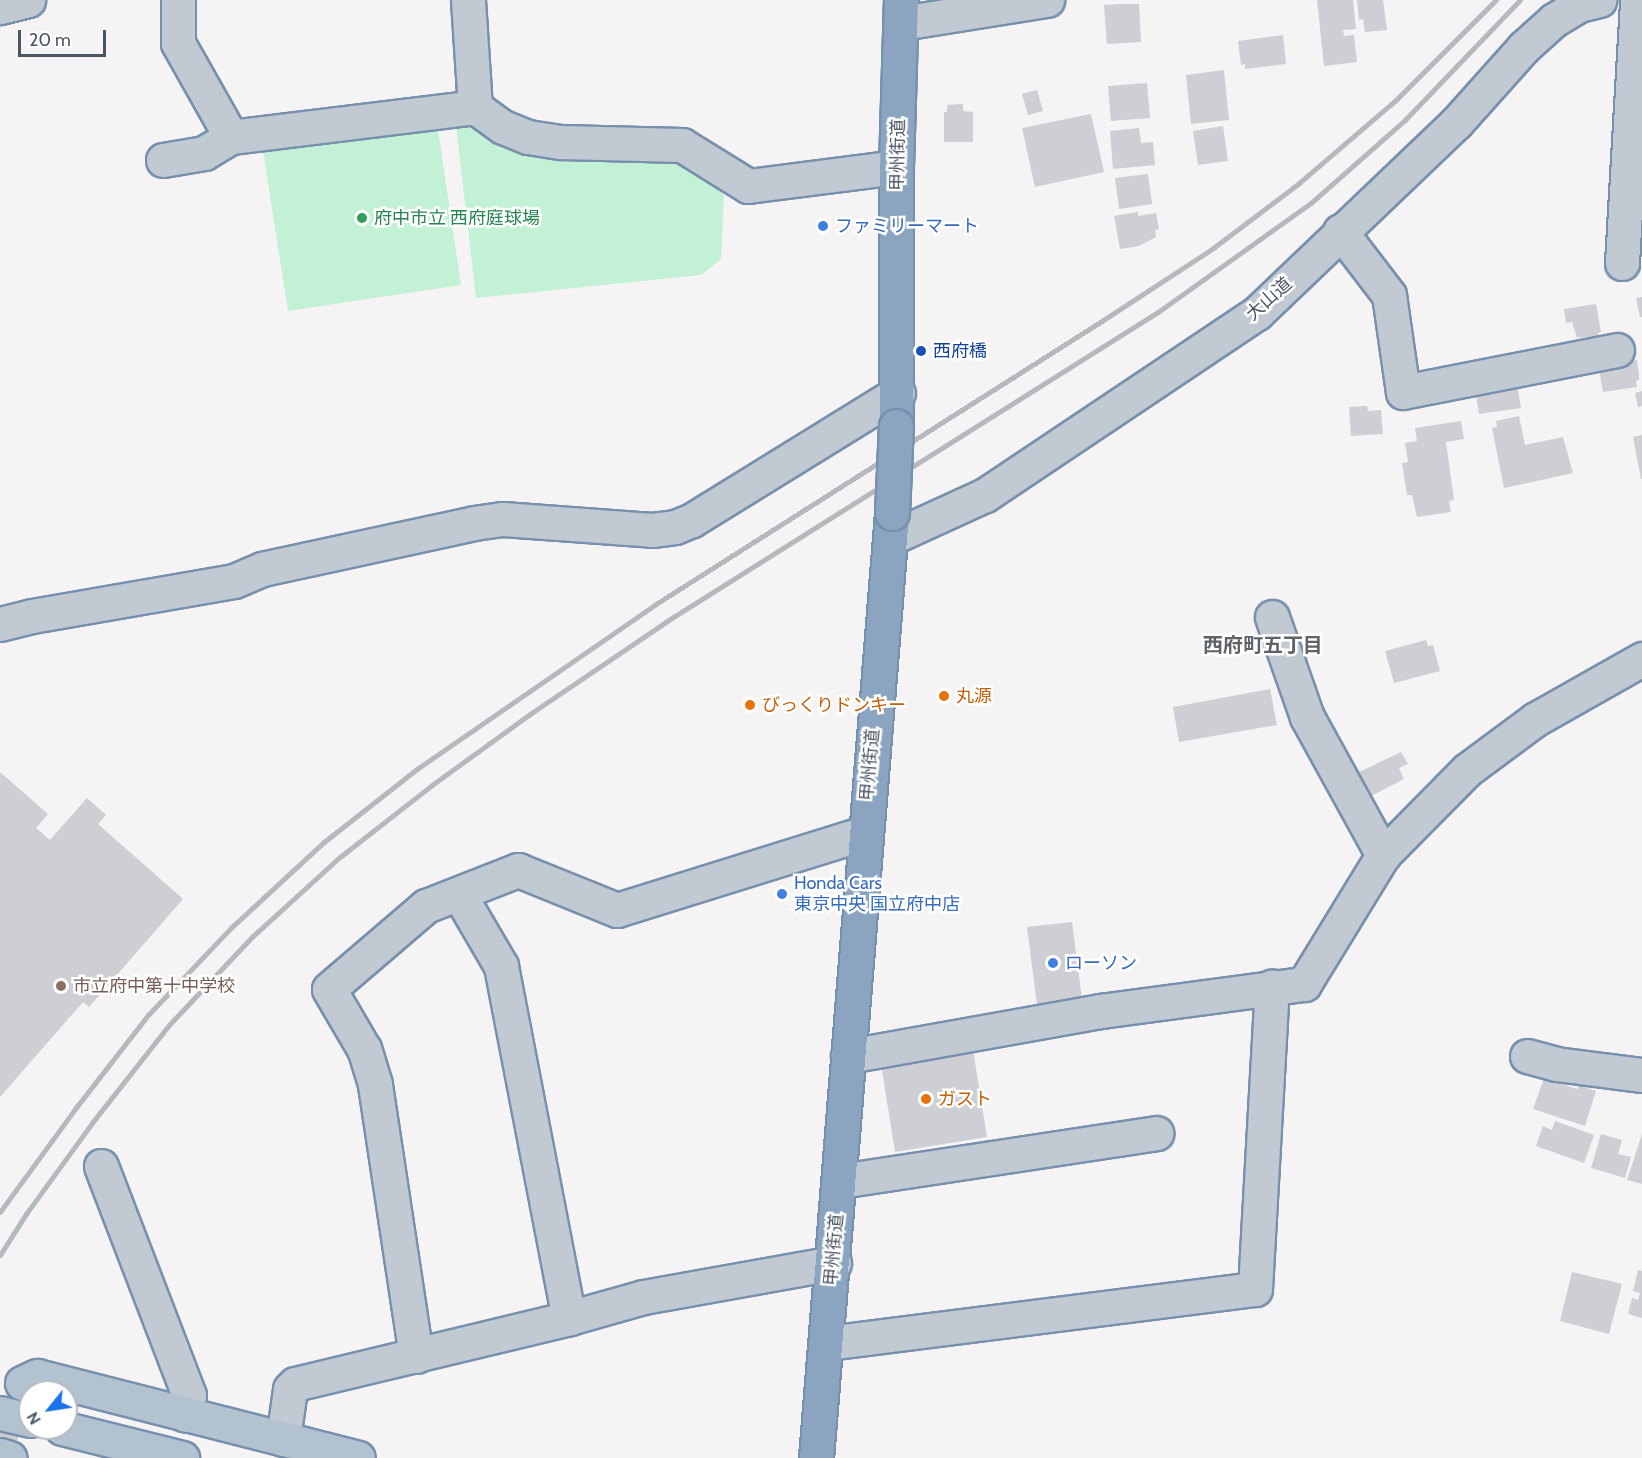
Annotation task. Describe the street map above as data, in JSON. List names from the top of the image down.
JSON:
{
  "streets": {
    "highway": ["甲州街道"],
    "street": ["大山道"]
  },
  "crossings": [
    ["甲州街道", "大山道"]
  ],
  "districts": ["西府町五丁目"],
  "places": [
    "府中市立 西府庭球場",
    "ファミリーマート",
    "西府橋",
    "丸源",
    "びっくりドンキー",
    "Honda Cars 東京中央 国立府中店",
    "ローソン",
    "市立府中第十中学校",
    "ガスト"
  ],
  "scale_bar": "20 m",
  "north": "bottom left"
}
